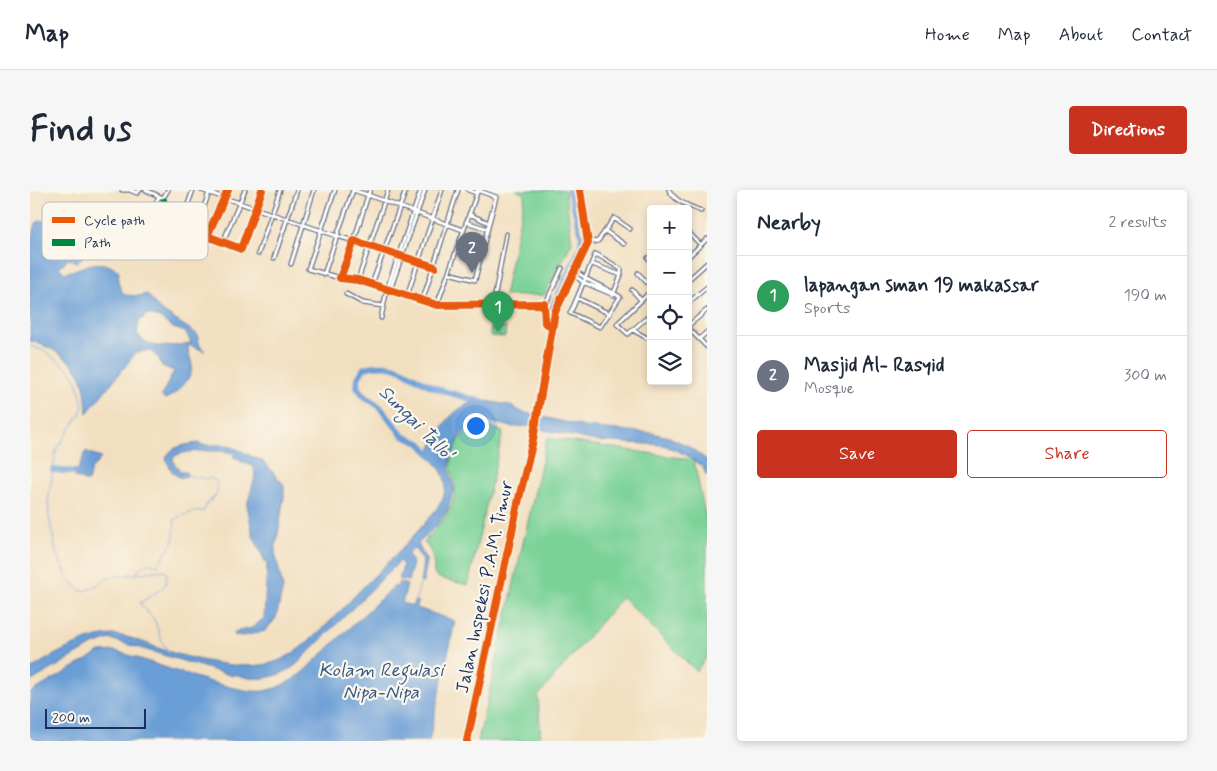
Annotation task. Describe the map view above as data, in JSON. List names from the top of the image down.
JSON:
{
  "streets": {
    "street": ["Jalan Inspeksi P.A.M. Timur"]
  },
  "water": ["Sungai Tallo'", "Kolam Regulasi Nipa-Nipa"],
  "legend": ["Cycle path", "Path"],
  "scale_bar": "200 m",
  "page": {
    "header": "Map",
    "nav": [
      "Home",
      "Map",
      "About",
      "Contact"
    ],
    "buttons": [
      "Directions",
      ["Save", "Share"]
    ],
    "title": "Find us",
    "heading": ["Nearby", "2 results"],
    "map_buttons": ["+", "−"],
    "pins": ["2", "1"],
    "list": [
      {
        "mark": "1",
        "name": "lapangan sman 19 makassar",
        "note": "Sports",
        "value": "190 m"
      },
      {
        "mark": "2",
        "name": "Masjid Al- Rasyid",
        "note": "Mosque",
        "value": "300 m"
      }
    ],
    "scale": "200 m"
  }
}
